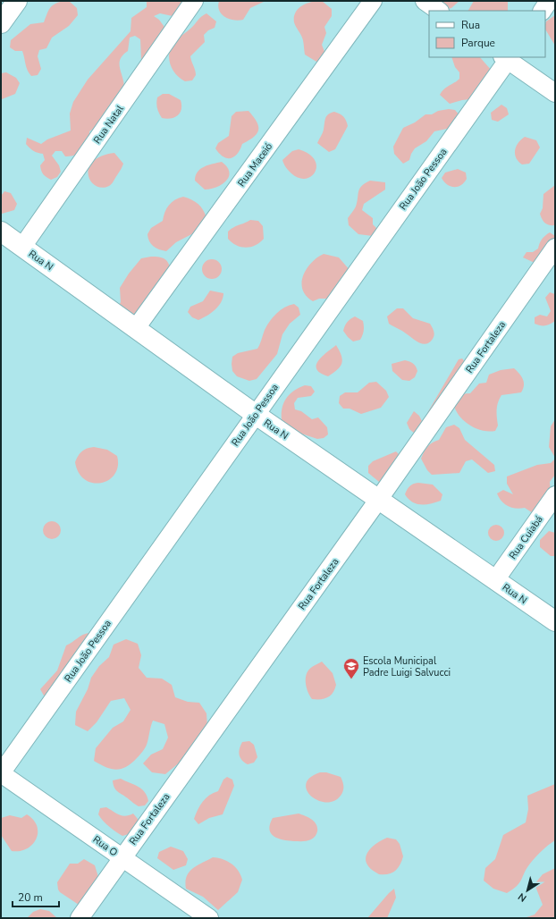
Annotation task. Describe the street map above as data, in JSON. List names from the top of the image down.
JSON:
{
  "streets": {
    "street": [
      "Rua Natal",
      "Rua Maceió",
      "Rua João Pessoa",
      "Rua N",
      "Rua Fortaleza",
      "Rua Cuiabá",
      "Rua O"
    ]
  },
  "crossings": [
    ["Rua Natal", "Rua N"],
    ["Rua Maceió", "Rua N"],
    ["Rua João Pessoa", "Rua N"],
    ["Rua João Pessoa", "Rua O"],
    ["Rua N", "Rua Fortaleza"],
    ["Rua N", "Rua Cuiabá"],
    ["Rua Fortaleza", "Rua O"]
  ],
  "places": {
    "school or university": ["Escola Municipal Padre Luigi Salvucci"]
  },
  "legend": ["Rua", "Parque"],
  "scale_bar": "20 m",
  "north": "bottom left"
}
